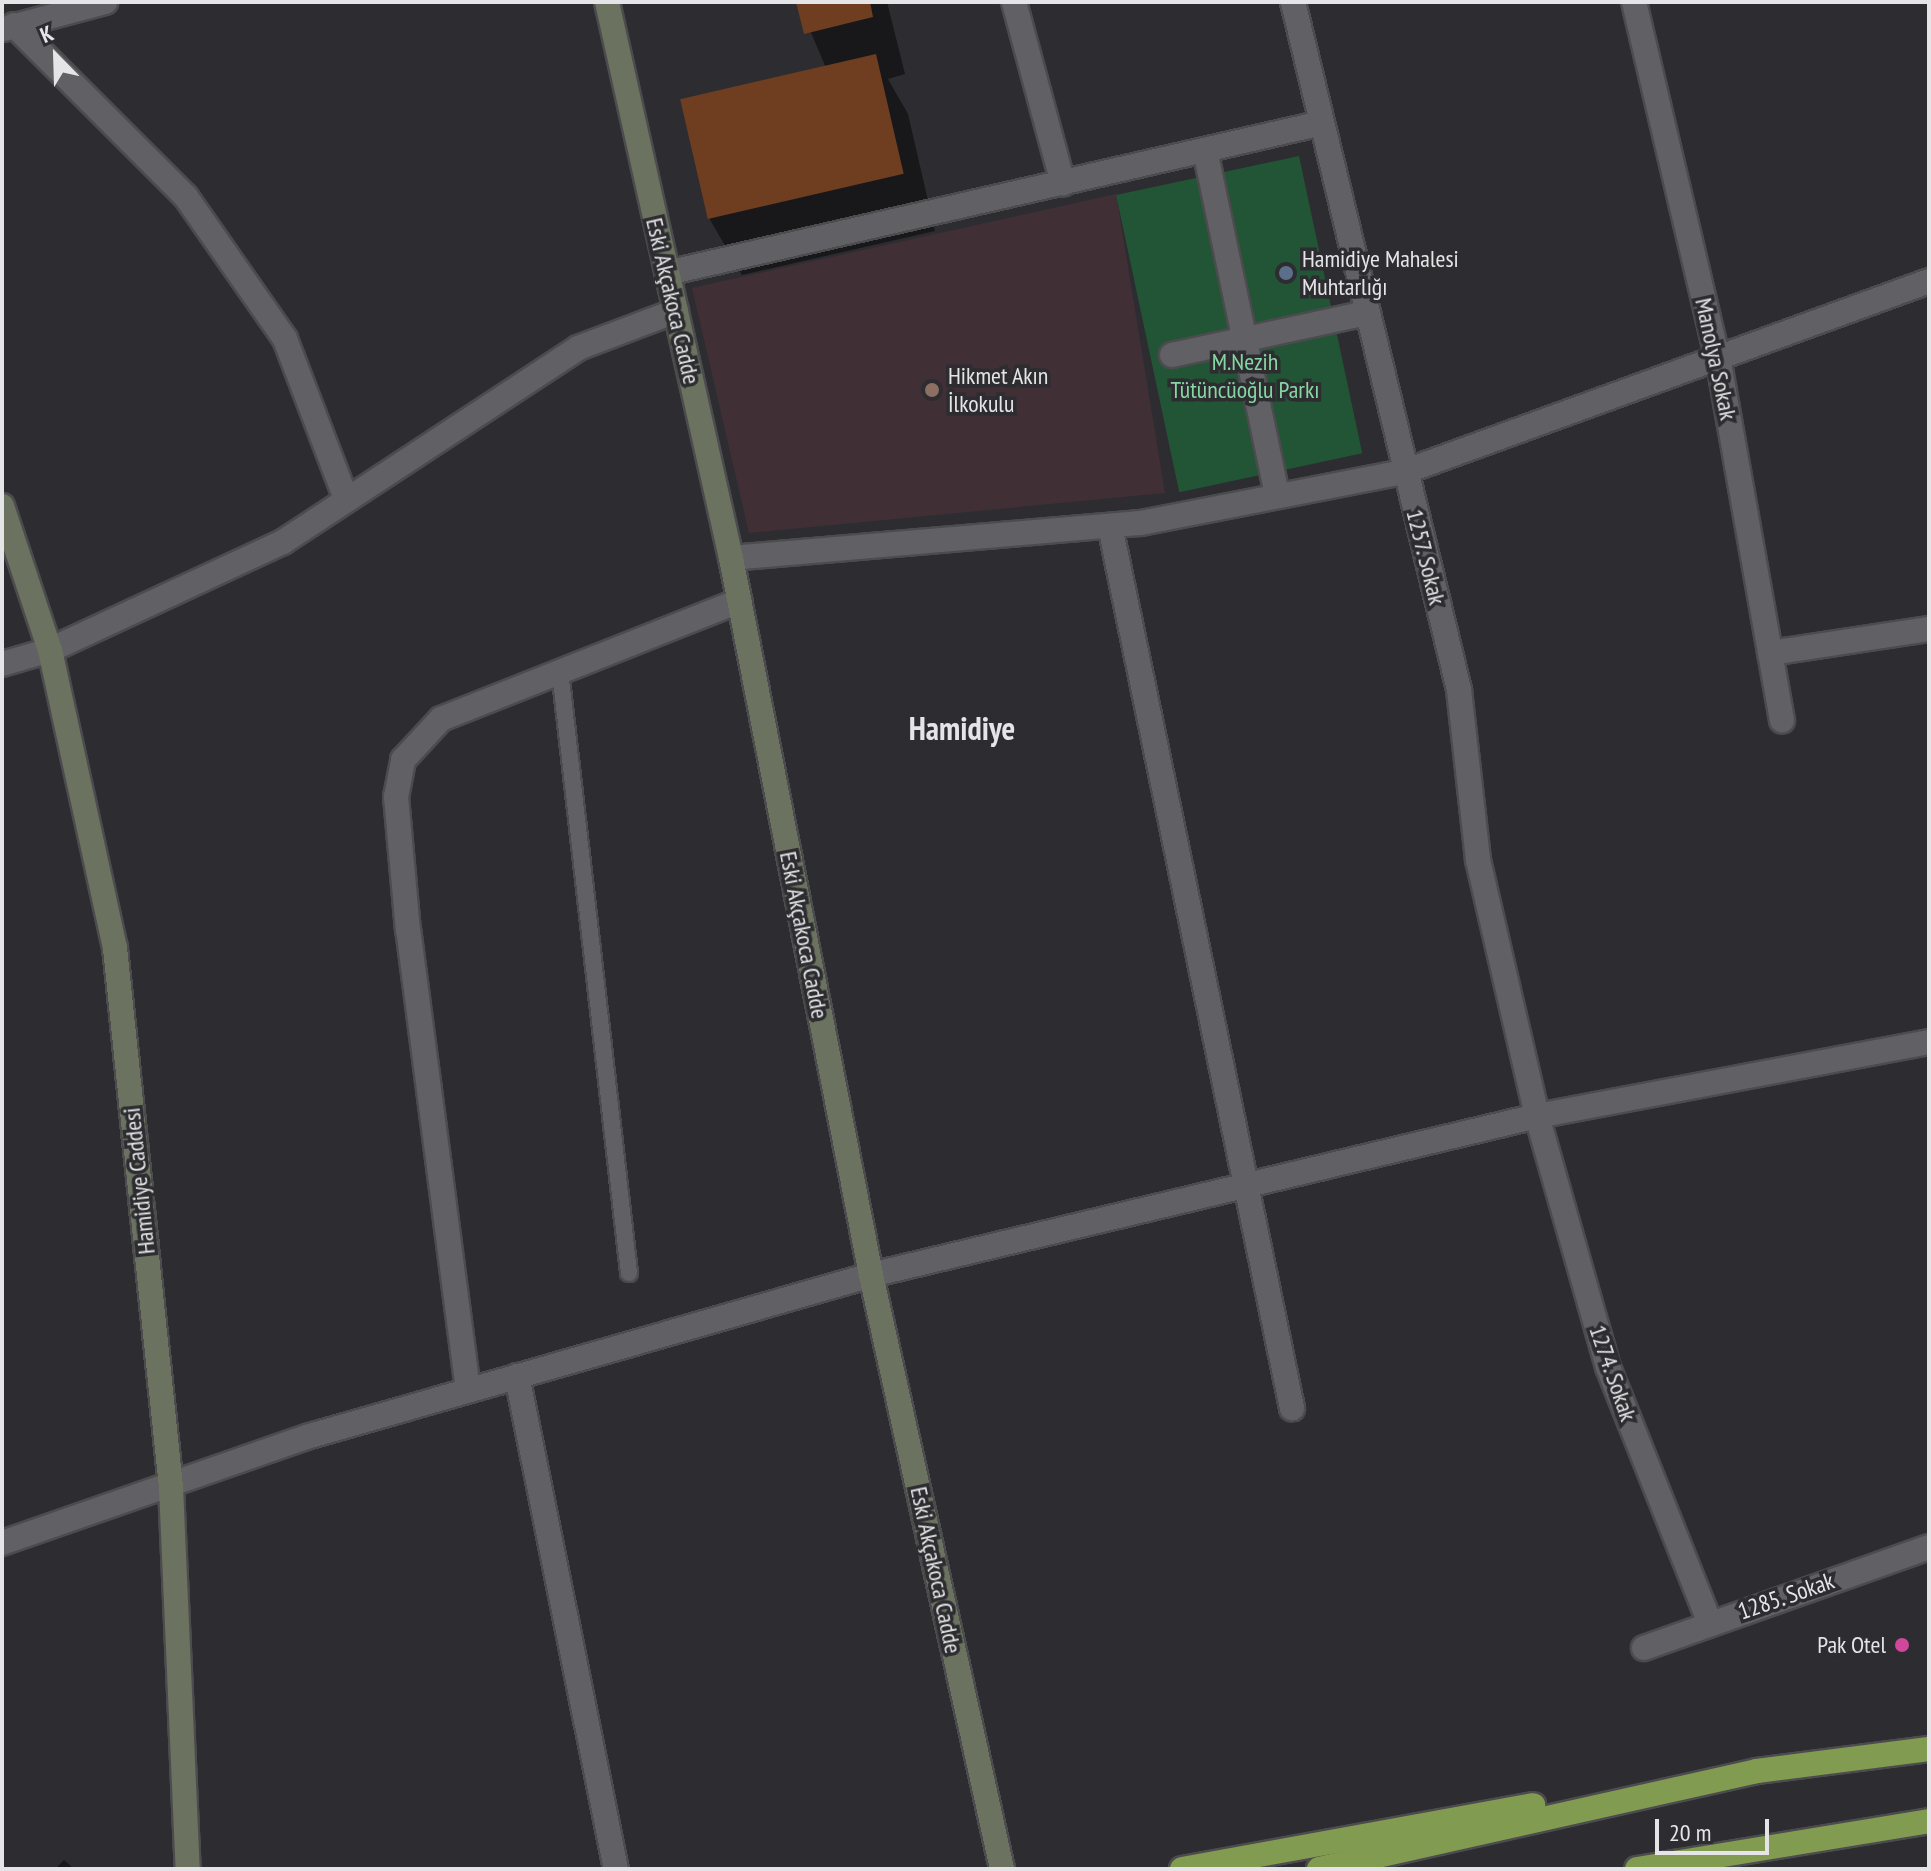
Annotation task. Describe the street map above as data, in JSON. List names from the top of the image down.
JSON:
{
  "streets": {
    "street": [
      "Eski Akçakoca Cadde",
      "Manolya Sokak",
      "1257. Sokak",
      "Hamidiye Caddesi",
      "1274. Sokak",
      "1285. Sokak"
    ]
  },
  "crossings": [
    ["1257. Sokak", "1274. Sokak"],
    ["1274. Sokak", "1285. Sokak"]
  ],
  "districts": ["Hamidiye"],
  "parks": ["M.Nezih Tütüncüoğlu Parkı"],
  "places": ["Hamidiye Mahalesi Muhtarlığı", "Hikmet Akın İlkokulu", "Pak Otel"],
  "scale_bar": "20 m",
  "north": "top left"
}
